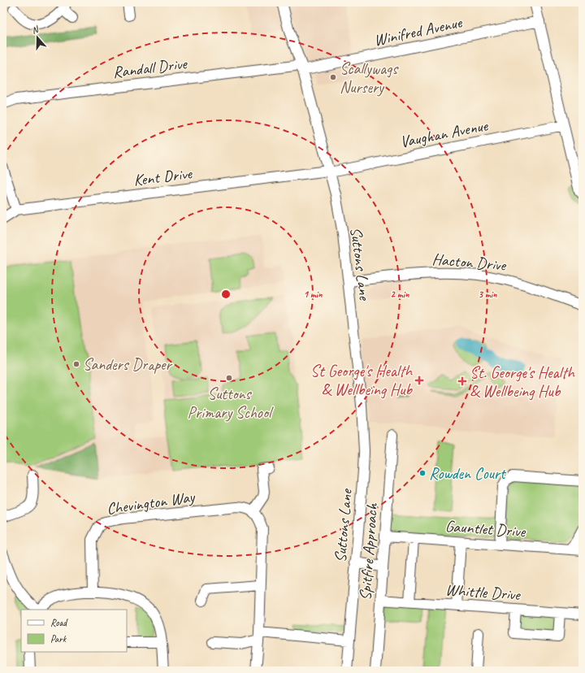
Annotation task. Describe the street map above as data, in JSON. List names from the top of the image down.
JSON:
{
  "streets": {
    "street": [
      "Winifred Avenue",
      "Randall Drive",
      "Vaughan Avenue",
      "Kent Drive",
      "Hacton Drive",
      "Suttons Lane",
      "Chevington Way",
      "Gauntlet Drive",
      "Spitfire Approach",
      "Whittle Drive"
    ]
  },
  "crossings": [
    ["Winifred Avenue", "Randall Drive"],
    ["Winifred Avenue", "Suttons Lane"],
    ["Randall Drive", "Suttons Lane"],
    ["Vaughan Avenue", "Kent Drive"],
    ["Vaughan Avenue", "Suttons Lane"],
    ["Kent Drive", "Suttons Lane"],
    ["Hacton Drive", "Suttons Lane"],
    ["Gauntlet Drive", "Spitfire Approach"],
    ["Spitfire Approach", "Whittle Drive"]
  ],
  "places": {
    "other": [
      "Scallywags Nursery",
      "Sanders Draper",
      "Suttons Primary School",
      "Rowden Court"
    ],
    "health": ["St George's Health & Wellbeing Hub", "St. George's Health & Wellbeing Hub"]
  },
  "legend": ["Road", "Park"],
  "north": "top",
  "rings": ["1 min", "2 min", "3 min"]
}
